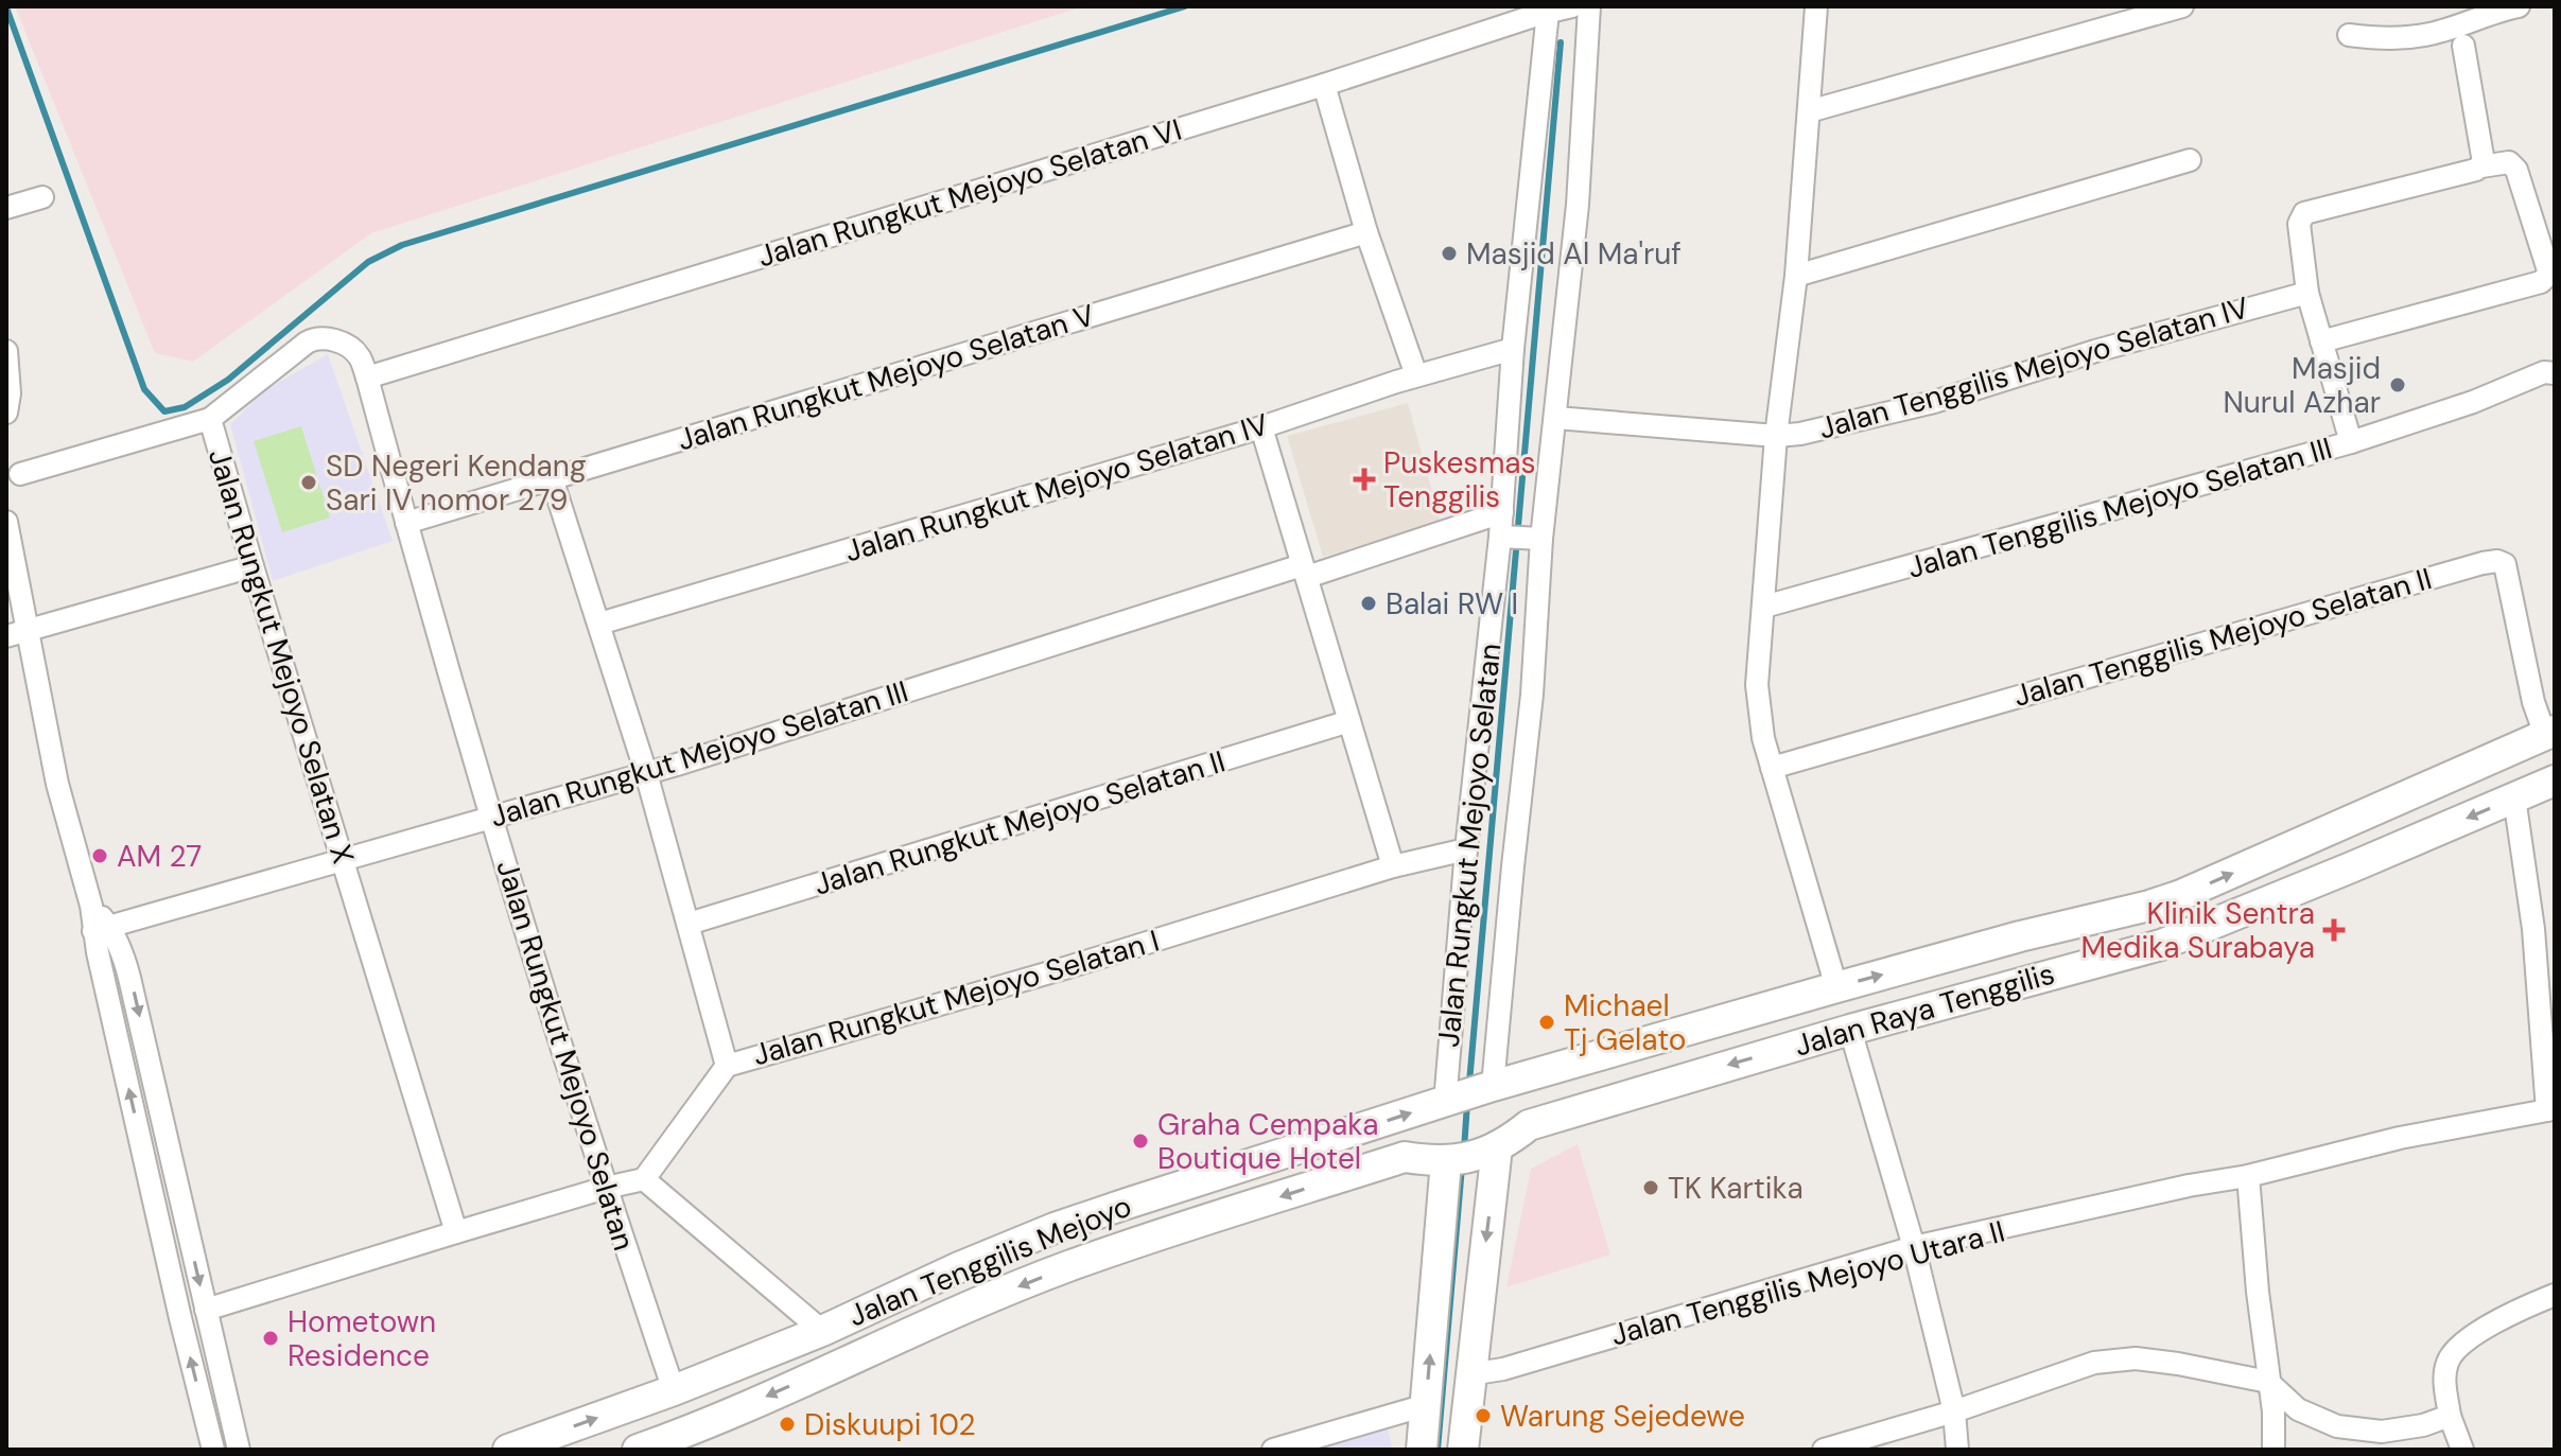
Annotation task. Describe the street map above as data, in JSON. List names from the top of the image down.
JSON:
{
  "streets": {
    "main road": ["Jalan Raya Tenggilis", "Jalan Tenggilis Mejoyo"],
    "street": [
      "Jalan Rungkut Mejoyo Selatan VI",
      "Jalan Tenggilis Mejoyo Selatan IV",
      "Jalan Rungkut Mejoyo Selatan V",
      "Jalan Rungkut Mejoyo Selatan IV",
      "Jalan Tenggilis Mejoyo Selatan III",
      "Jalan Tenggilis Mejoyo Selatan II",
      "Jalan Rungkut Mejoyo Selatan X",
      "Jalan Rungkut Mejoyo Selatan III",
      "Jalan Rungkut Mejoyo Selatan II",
      "Jalan Rungkut Mejoyo Selatan",
      "Jalan Rungkut Mejoyo Selatan I",
      "Jalan Tenggilis Mejoyo Utara II"
    ]
  },
  "crossings": [
    ["Jalan Rungkut Mejoyo Selatan VI", "Jalan Rungkut Mejoyo Selatan X"],
    ["Jalan Rungkut Mejoyo Selatan VI", "Jalan Rungkut Mejoyo Selatan"],
    ["Jalan Tenggilis Mejoyo Selatan IV", "Jalan Rungkut Mejoyo Selatan"],
    ["Jalan Rungkut Mejoyo Selatan V", "Jalan Rungkut Mejoyo Selatan X"],
    ["Jalan Rungkut Mejoyo Selatan V", "Jalan Rungkut Mejoyo Selatan"],
    ["Jalan Rungkut Mejoyo Selatan IV", "Jalan Rungkut Mejoyo Selatan"],
    ["Jalan Tenggilis Mejoyo Selatan II", "Jalan Raya Tenggilis"],
    ["Jalan Rungkut Mejoyo Selatan X", "Jalan Rungkut Mejoyo Selatan III"],
    ["Jalan Rungkut Mejoyo Selatan X", "Jalan Rungkut Mejoyo Selatan"],
    ["Jalan Rungkut Mejoyo Selatan III", "Jalan Rungkut Mejoyo Selatan"],
    ["Jalan Rungkut Mejoyo Selatan", "Jalan Rungkut Mejoyo Selatan I"],
    ["Jalan Rungkut Mejoyo Selatan", "Jalan Raya Tenggilis"],
    ["Jalan Rungkut Mejoyo Selatan", "Jalan Tenggilis Mejoyo"],
    ["Jalan Raya Tenggilis", "Jalan Tenggilis Mejoyo"]
  ],
  "places": {
    "other": [
      "Masjid Al Ma'ruf",
      "Masjid Nurul Azhar",
      "SD Negeri Kendang Sari IV nomor 279",
      "Balai RW I",
      "AM 27",
      "Michael Tj Gelato",
      "Graha Cempaka Boutique Hotel",
      "TK Kartika",
      "Hometown Residence",
      "Warung Sejedewe",
      "Diskuupi 102"
    ],
    "health": ["Puskesmas Tenggilis", "Klinik Sentra Medika Surabaya"]
  }
}
